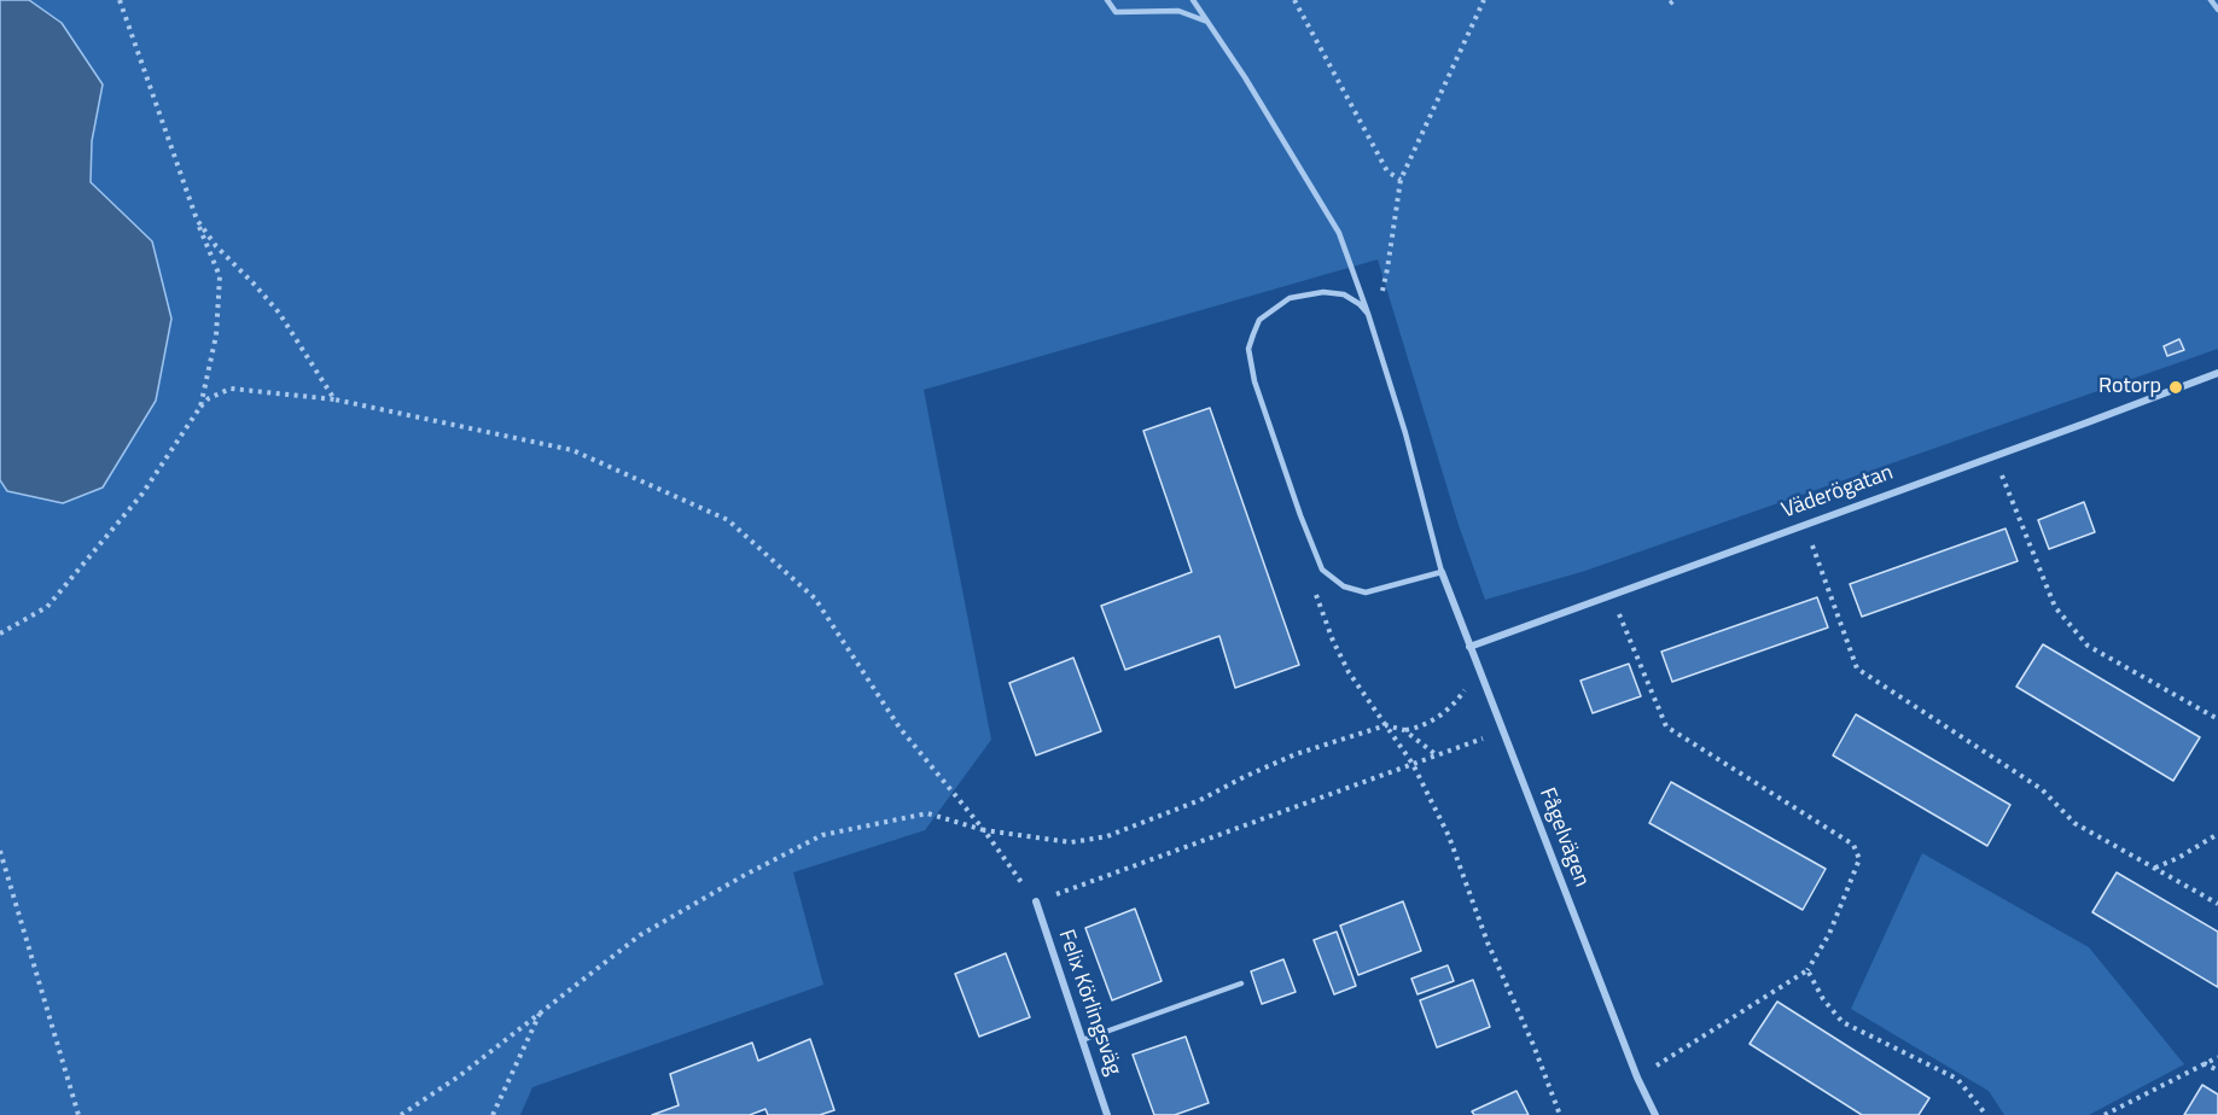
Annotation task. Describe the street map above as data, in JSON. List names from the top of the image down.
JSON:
{
  "streets": {
    "street": ["Väderögatan", "Fågelvägen", "Felix Körlingsväg"]
  },
  "crossings": [
    ["Väderögatan", "Fågelvägen"]
  ],
  "places": ["Rotorp"]
}
